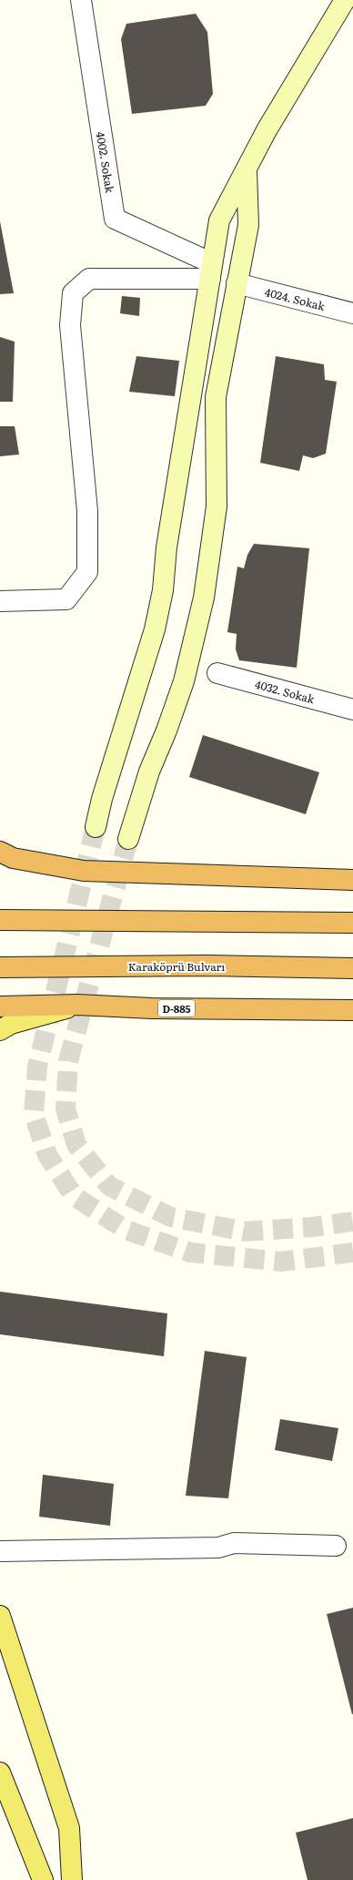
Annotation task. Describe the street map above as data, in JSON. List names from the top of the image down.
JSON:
{
  "streets": {
    "highway": ["Karaköprü Bulvarı", "D-885"],
    "street": ["4002. Sokak", "4024. Sokak", "4032. Sokak"]
  }
}
